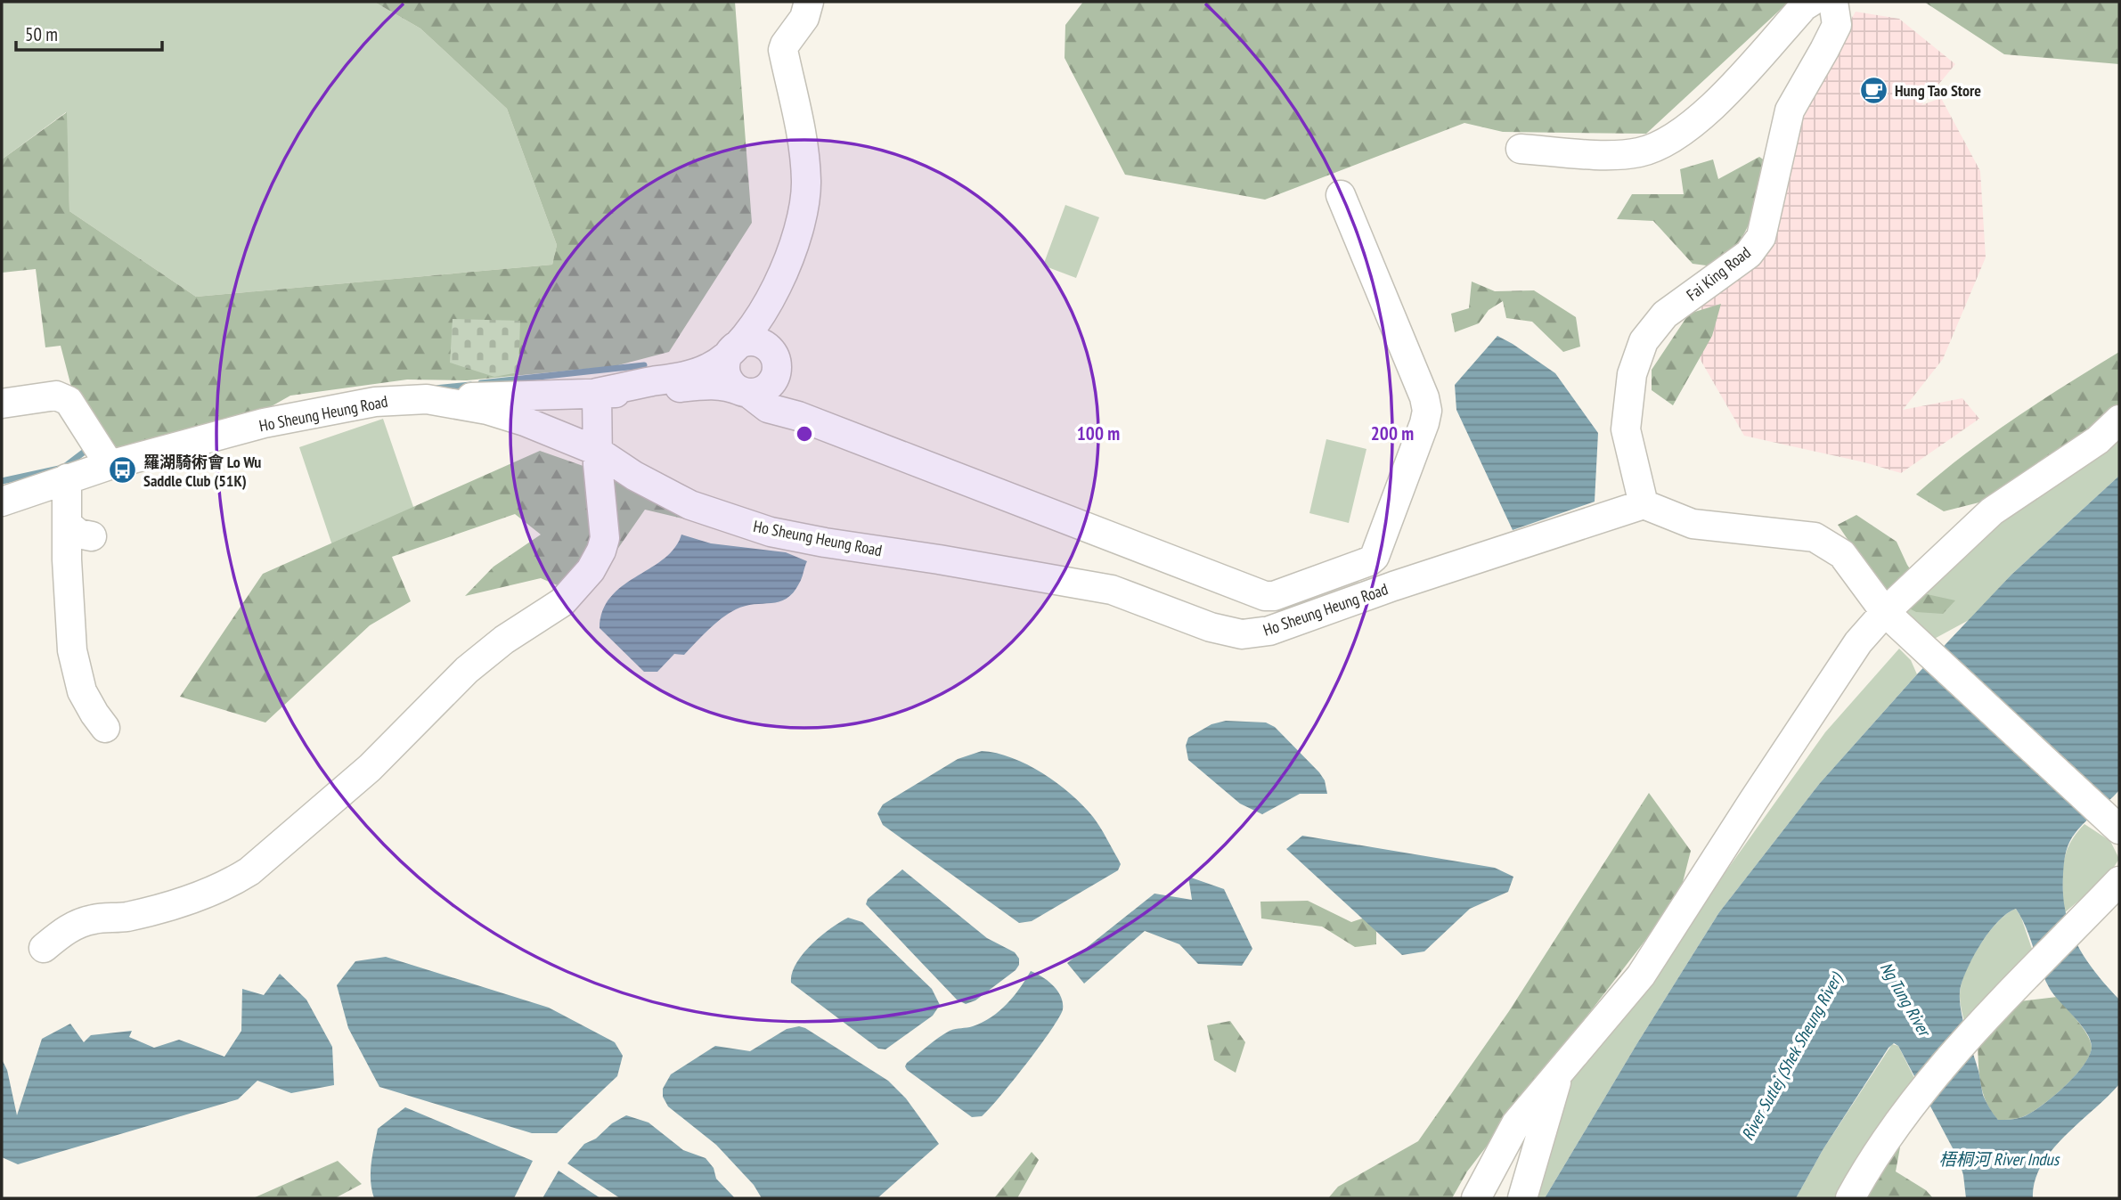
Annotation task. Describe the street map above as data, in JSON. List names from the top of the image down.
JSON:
{
  "streets": {
    "street": ["Fai King Road", "Ho Sheung Heung Road"]
  },
  "crossings": [
    ["Fai King Road", "Ho Sheung Heung Road"]
  ],
  "water": ["Ng Tung River", "River Sutlej (Shek Sheung River)", "梧桐河 River Indus"],
  "places": {
    "cafe": ["Hung Tao Store"],
    "bus stop": ["羅湖騎術會 Lo Wu Saddle Club (51K)"]
  },
  "scale_bar": "50 m",
  "rings": ["100 m", "200 m"]
}
